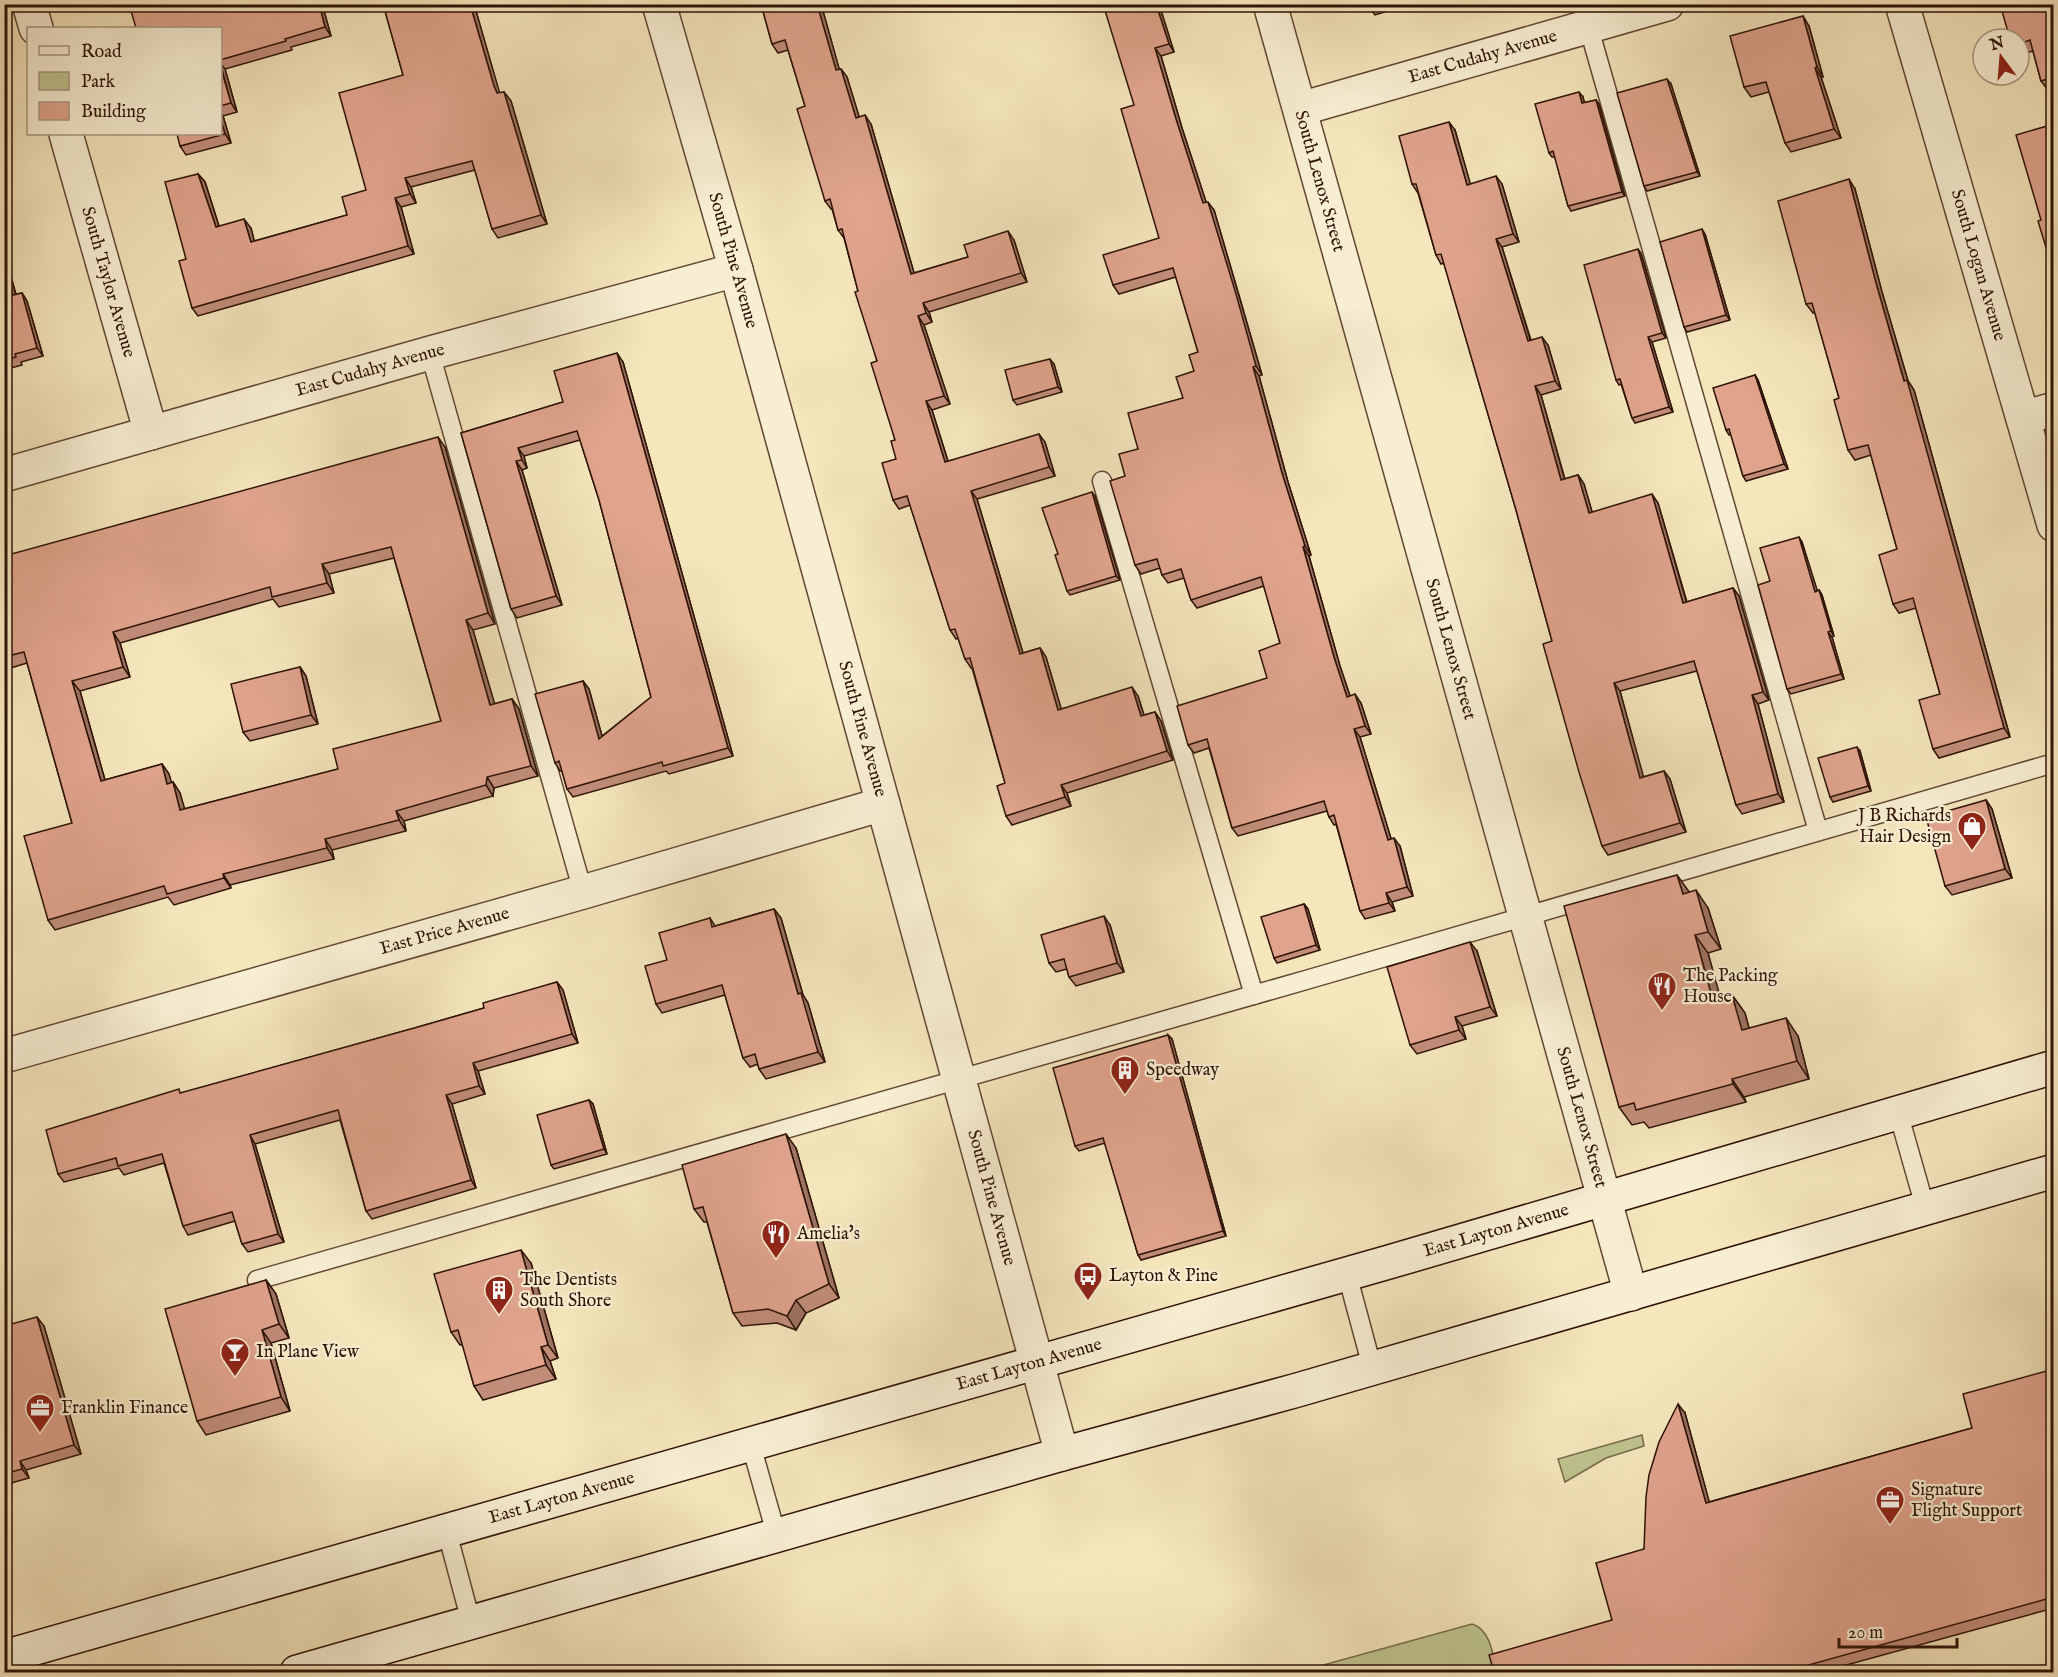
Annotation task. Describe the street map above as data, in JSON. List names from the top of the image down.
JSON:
{
  "streets": {
    "street": [
      "East Cudahy Avenue",
      "South Lenox Street",
      "South Pine Avenue",
      "South Logan Avenue",
      "South Taylor Avenue",
      "East Price Avenue",
      "East Layton Avenue"
    ]
  },
  "crossings": [
    ["East Cudahy Avenue", "South Lenox Street"],
    ["East Cudahy Avenue", "South Pine Avenue"],
    ["East Cudahy Avenue", "South Taylor Avenue"],
    ["South Lenox Street", "East Layton Avenue"],
    ["South Pine Avenue", "East Price Avenue"],
    ["South Pine Avenue", "East Layton Avenue"]
  ],
  "places": {
    "shop": ["J B Richards Hair Design"],
    "restaurant": ["The Packing House", "Amelia's"],
    "building": ["Speedway", "The Dentists South Shore"],
    "bus stop": ["Layton & Pine"],
    "bar": ["In Plane View"],
    "office": ["Franklin Finance", "Signature Flight Support"]
  },
  "legend": ["Road", "Park", "Building"],
  "scale_bar": "20 m",
  "north": "top"
}
